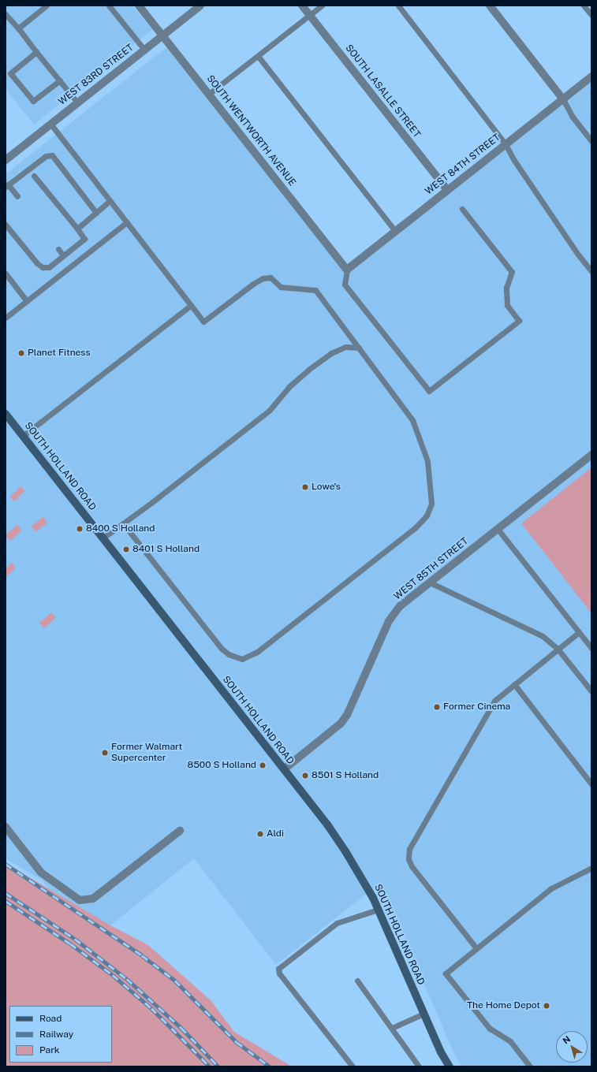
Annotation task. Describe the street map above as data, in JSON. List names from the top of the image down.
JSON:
{
  "streets": {
    "main road": ["SOUTH HOLLAND ROAD"],
    "street": [
      "WEST 83RD STREET",
      "SOUTH LASALLE STREET",
      "SOUTH WENTWORTH AVENUE",
      "WEST 84TH STREET",
      "WEST 85TH STREET"
    ]
  },
  "crossings": [
    ["WEST 83RD STREET", "SOUTH WENTWORTH AVENUE"],
    ["SOUTH LASALLE STREET", "WEST 84TH STREET"],
    ["SOUTH WENTWORTH AVENUE", "WEST 84TH STREET"],
    ["SOUTH HOLLAND ROAD", "WEST 85TH STREET"]
  ],
  "places": [
    "Planet Fitness",
    "Lowe's",
    "8400 S Holland",
    "8401 S Holland",
    "Former Cinema",
    "Former Walmart Supercenter",
    "8500 S Holland",
    "8501 S Holland",
    "Aldi",
    "The Home Depot"
  ],
  "legend": ["Road", "Railway", "Park"],
  "north": "top left"
}
